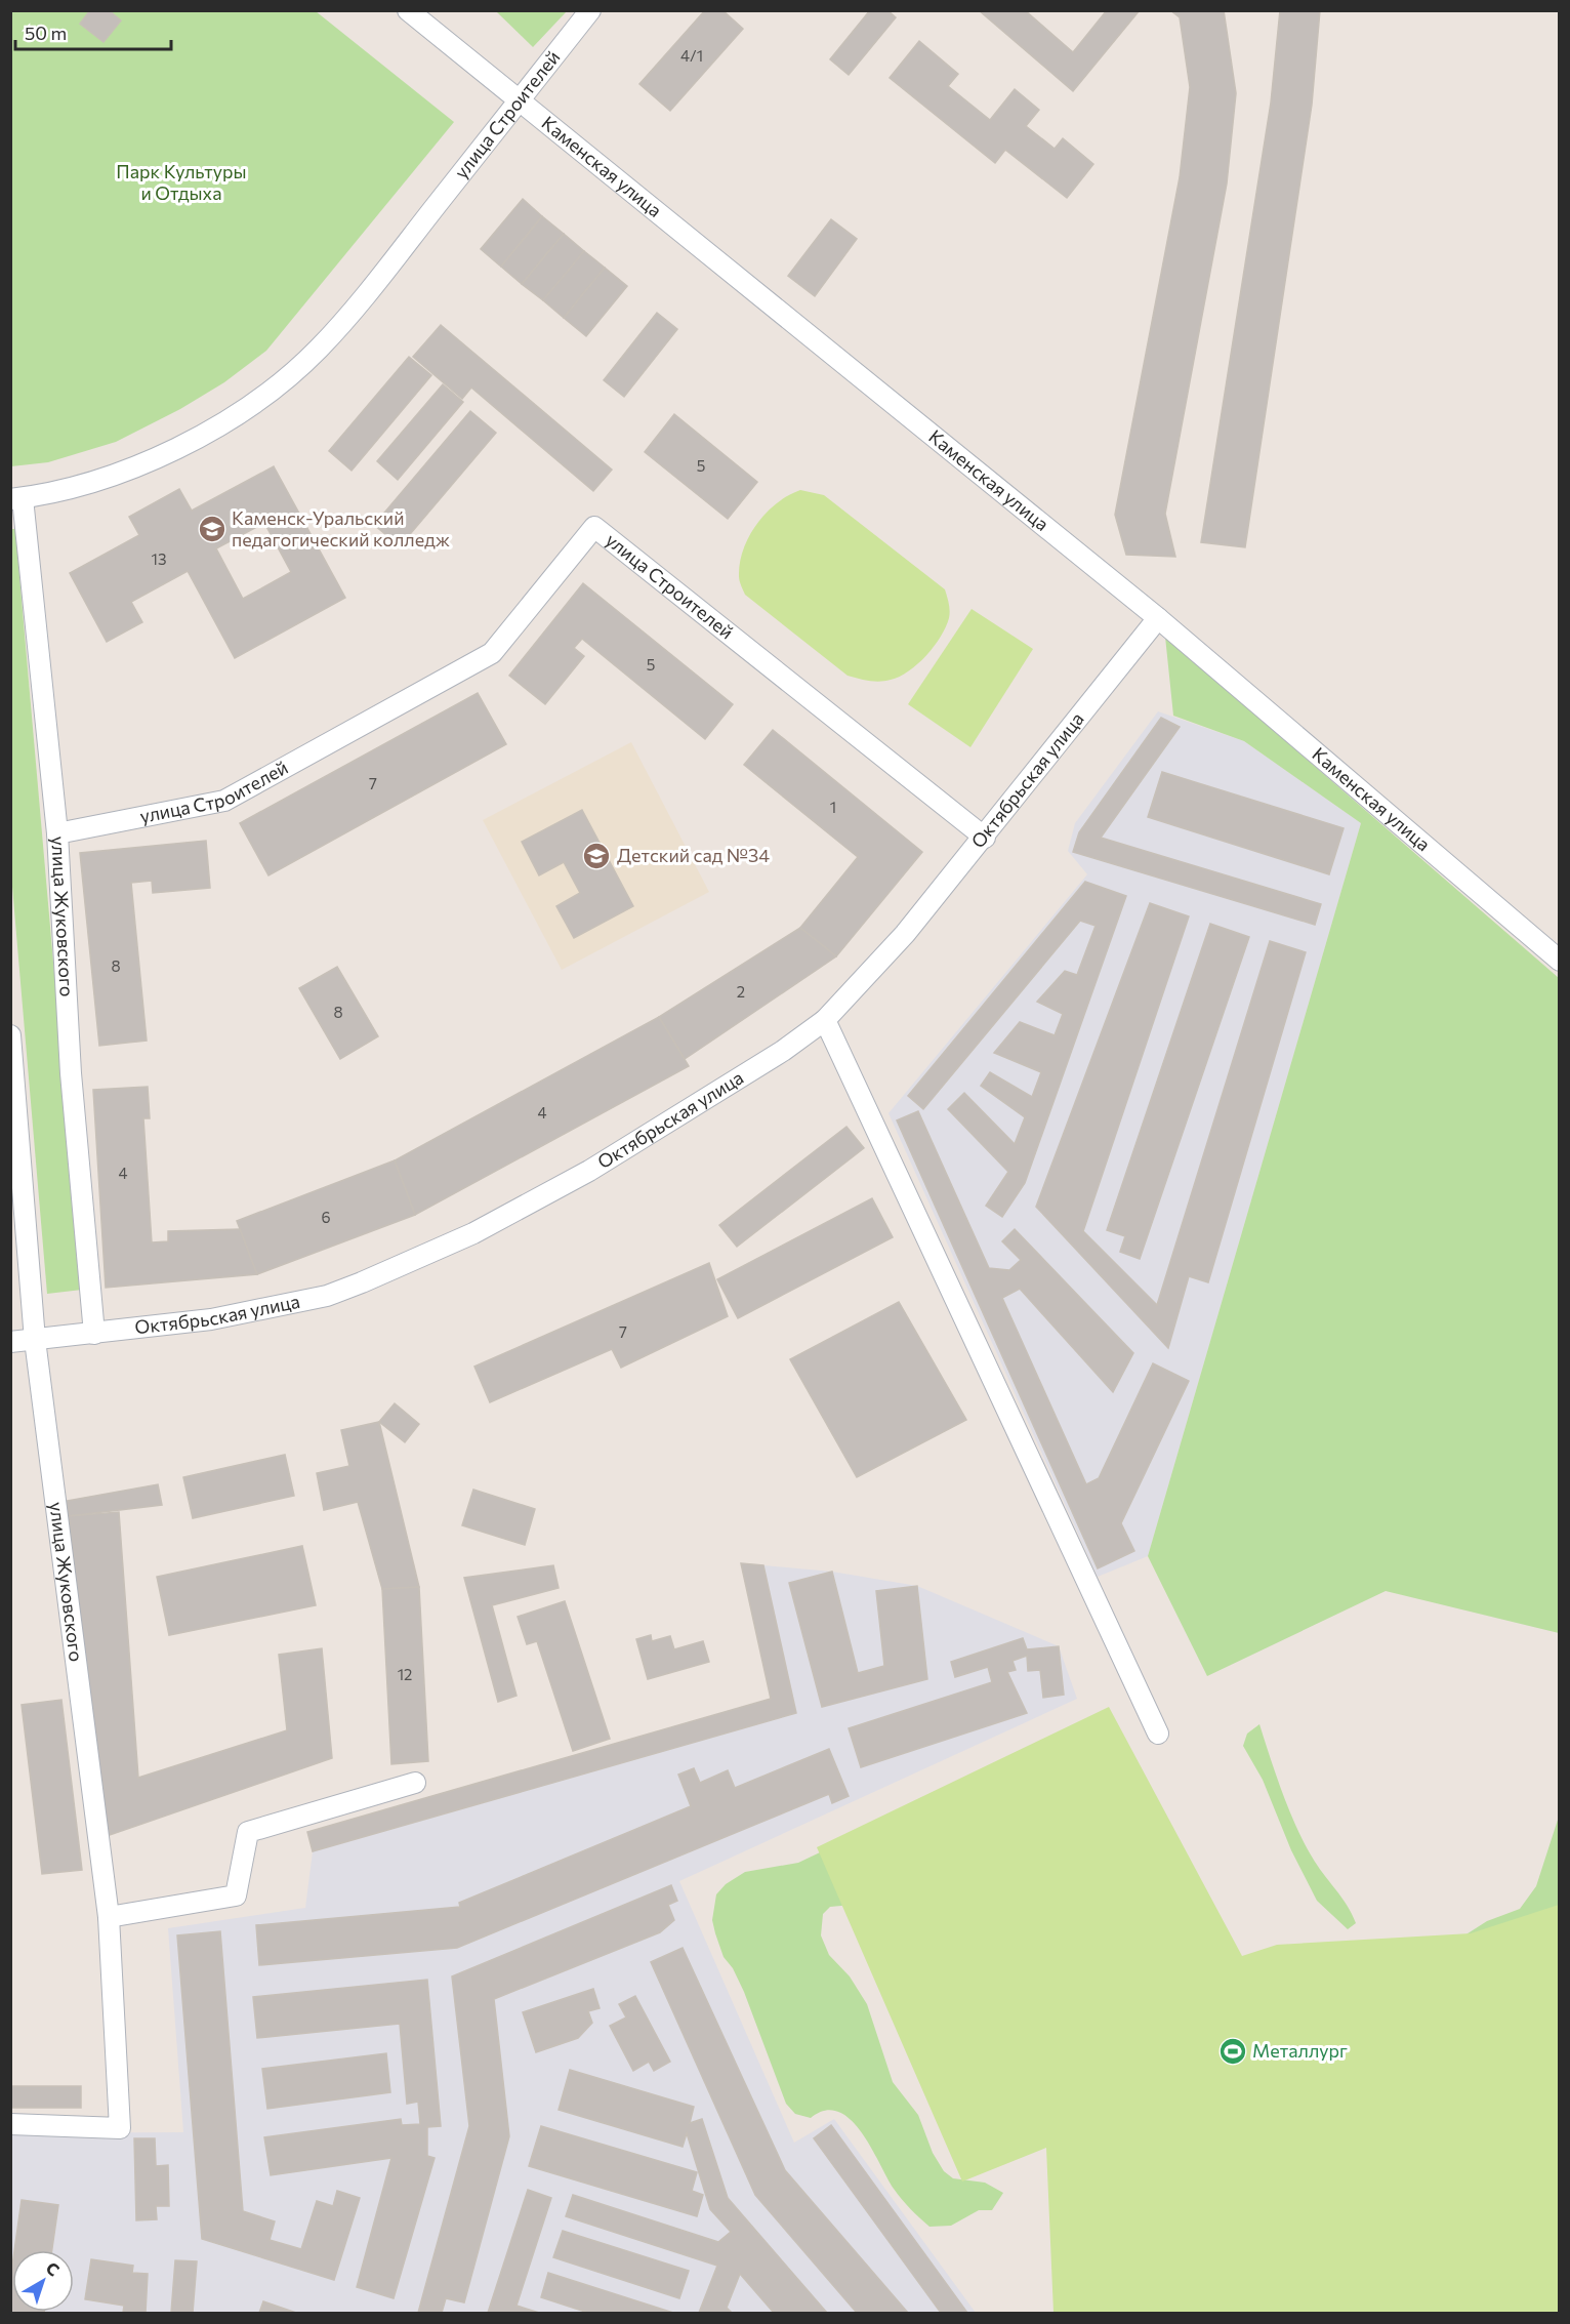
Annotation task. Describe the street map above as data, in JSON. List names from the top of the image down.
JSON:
{
  "streets": {
    "street": [
      "улица Строителей",
      "Каменская улица",
      "Октябрьская улица",
      "улица Жуковского"
    ]
  },
  "crossings": [
    ["улица Строителей", "Каменская улица"],
    ["улица Строителей", "Октябрьская улица"],
    ["улица Строителей", "улица Жуковского"],
    ["Каменская улица", "Октябрьская улица"],
    ["Октябрьская улица", "улица Жуковского"]
  ],
  "parks": ["Парк Культуры и Отдыха"],
  "places": {
    "school or university": ["Каменск-Уральский педагогический колледж", "Детский сад №34"],
    "sports": ["Металлург"]
  },
  "house_numbers": [
    "4/1",
    "5",
    "13",
    "5",
    "7",
    "1",
    "8",
    "2",
    "8",
    "4",
    "4",
    "6",
    "7",
    "12"
  ],
  "scale_bar": "50 m",
  "north": "top right"
}
